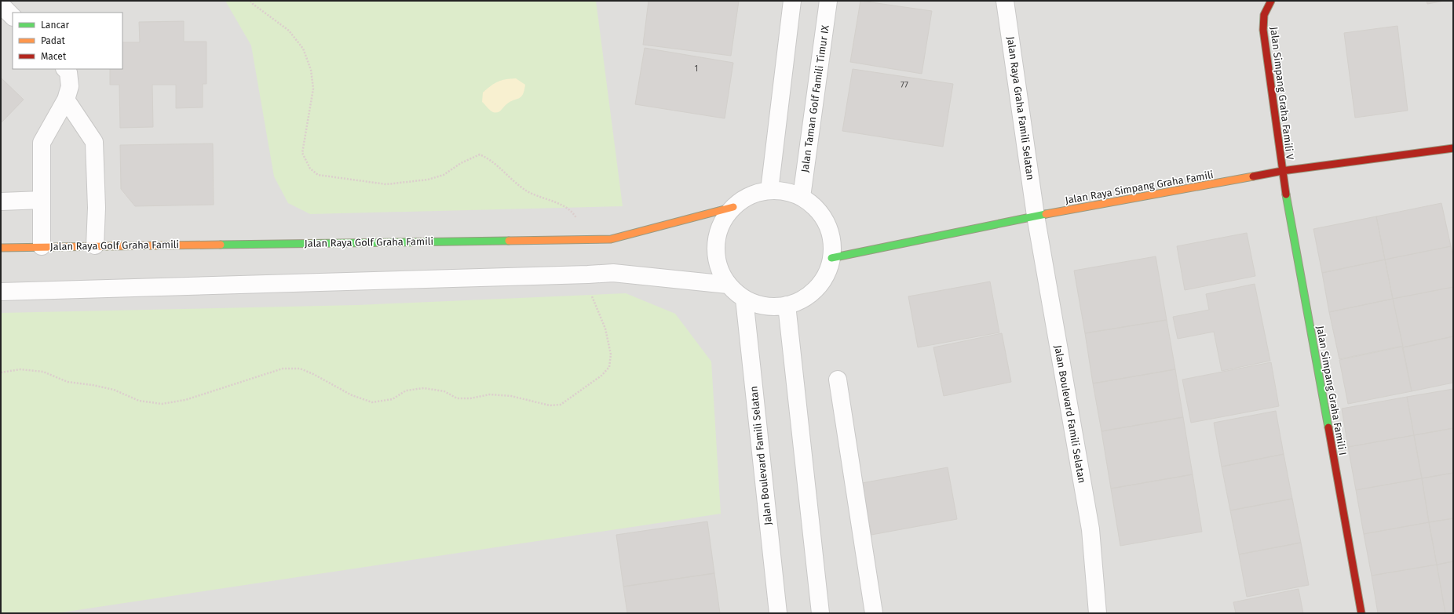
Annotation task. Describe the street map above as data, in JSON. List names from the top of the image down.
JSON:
{
  "streets": {
    "street": [
      "Jalan Simpang Graha Famili V",
      "Jalan Taman Golf Famili Timur IX",
      "Jalan Raya Graha Famili Selatan",
      "Jalan Raya Simpang Graha Famili",
      "Jalan Raya Golf Graha Famili",
      "Jalan Simpang Graha Famili I",
      "Jalan Boulevard Famili Selatan"
    ]
  },
  "crossings": [
    ["Jalan Simpang Graha Famili V", "Jalan Raya Simpang Graha Famili"],
    ["Jalan Simpang Graha Famili V", "Jalan Simpang Graha Famili I"],
    ["Jalan Raya Graha Famili Selatan", "Jalan Raya Simpang Graha Famili"],
    ["Jalan Raya Graha Famili Selatan", "Jalan Boulevard Famili Selatan"],
    ["Jalan Raya Simpang Graha Famili", "Jalan Simpang Graha Famili I"],
    ["Jalan Raya Simpang Graha Famili", "Jalan Boulevard Famili Selatan"]
  ],
  "house_numbers": ["1", "77"],
  "legend": ["Lancar", "Padat", "Macet"]
}
